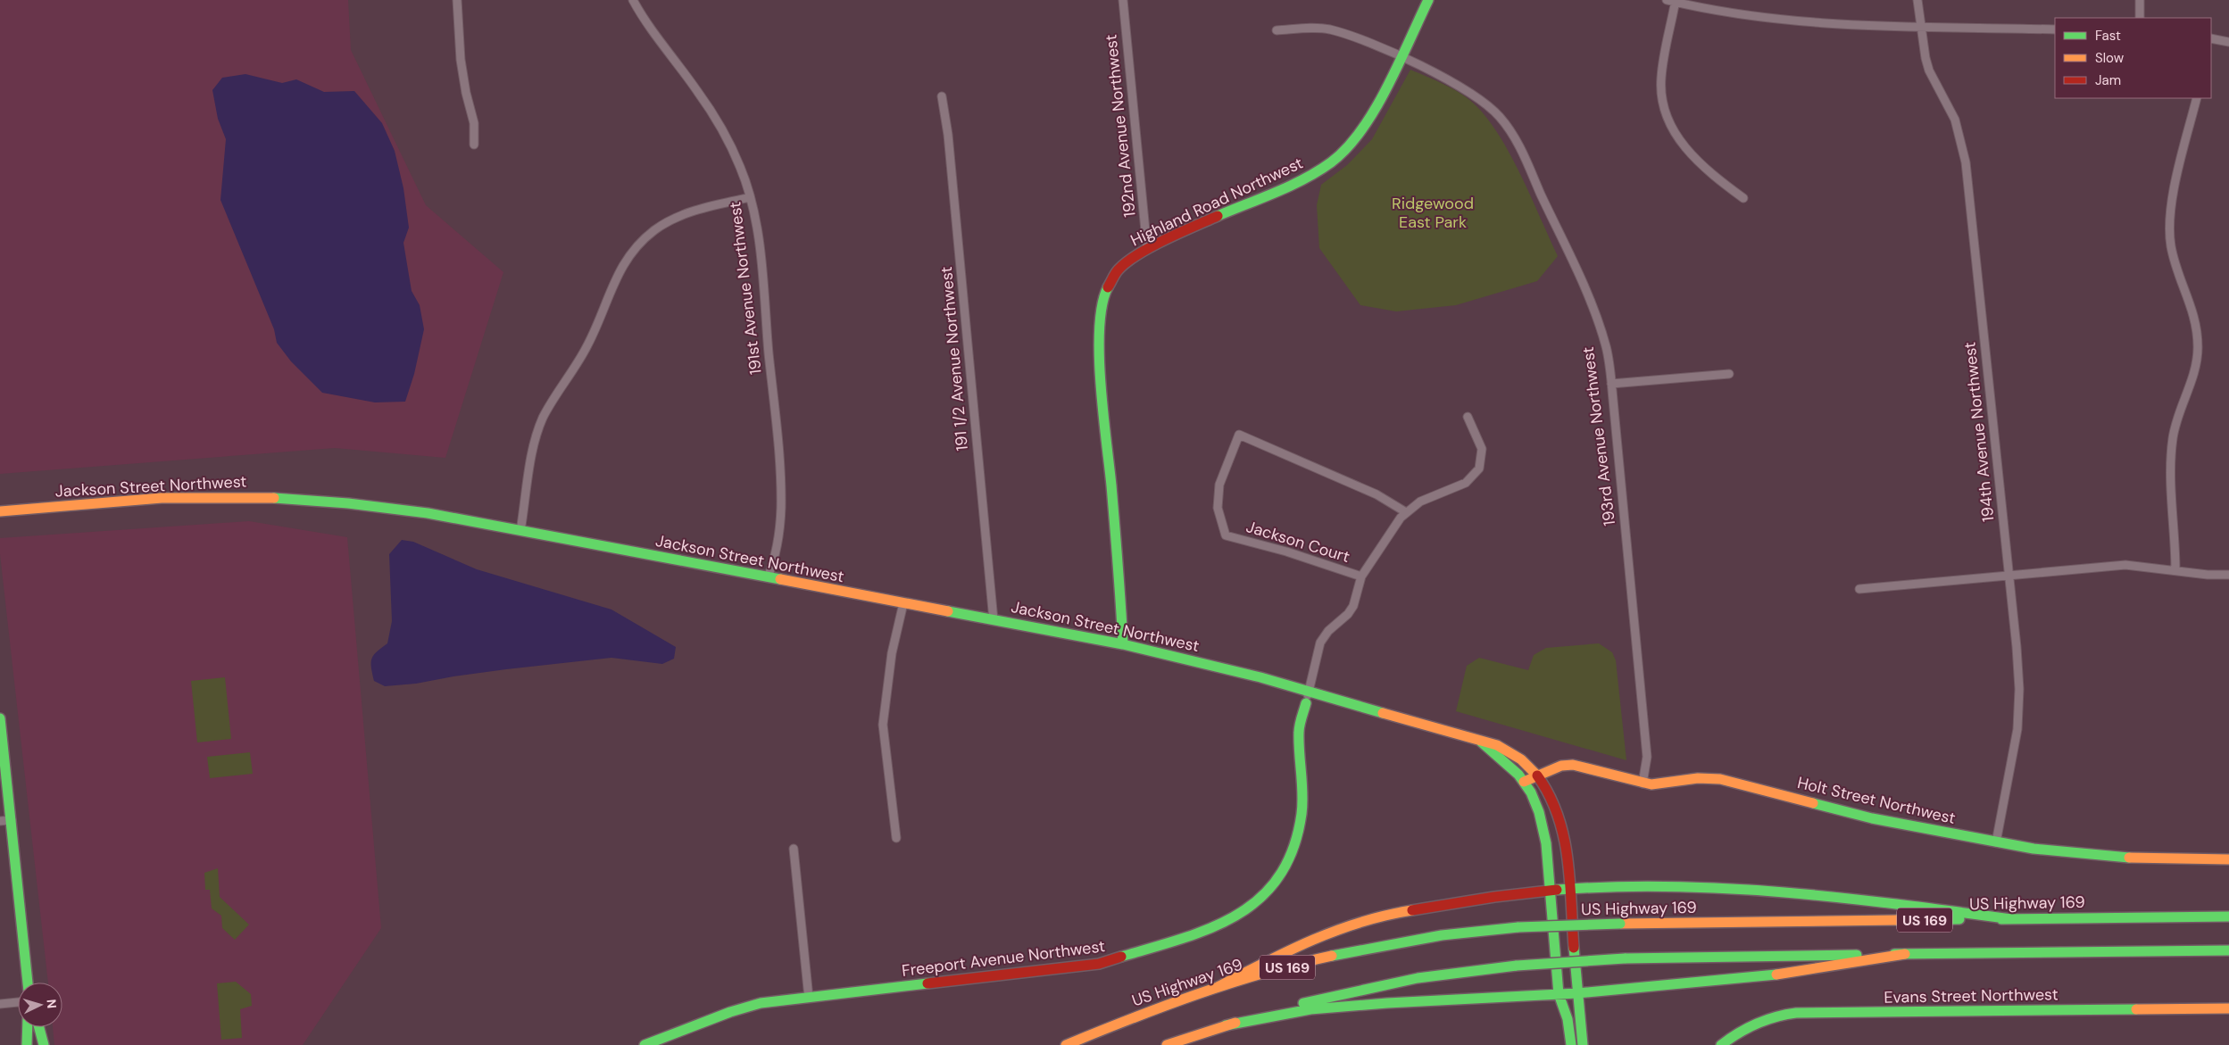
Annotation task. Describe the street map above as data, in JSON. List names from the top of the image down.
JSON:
{
  "streets": {
    "main road": [
      "Highland Road Northwest",
      "Jackson Street Northwest",
      "Holt Street Northwest",
      "US Highway 169",
      "US 169",
      "Freeport Avenue Northwest",
      "Evans Street Northwest"
    ],
    "street": [
      "192nd Avenue Northwest",
      "191st Avenue Northwest",
      "191 1/2 Avenue Northwest",
      "194th Avenue Northwest",
      "193rd Avenue Northwest",
      "Jackson Court"
    ]
  },
  "crossings": [
    ["192nd Avenue Northwest", "Highland Road Northwest"],
    ["Highland Road Northwest", "193rd Avenue Northwest"],
    ["Highland Road Northwest", "Jackson Street Northwest"],
    ["191st Avenue Northwest", "Jackson Street Northwest"],
    ["191 1/2 Avenue Northwest", "Jackson Street Northwest"],
    ["194th Avenue Northwest", "Holt Street Northwest"],
    ["193rd Avenue Northwest", "Holt Street Northwest"],
    ["Jackson Street Northwest", "Holt Street Northwest"]
  ],
  "parks": ["Ridgewood East Park"],
  "legend": ["Fast", "Slow", "Jam"],
  "north": "right"
}
